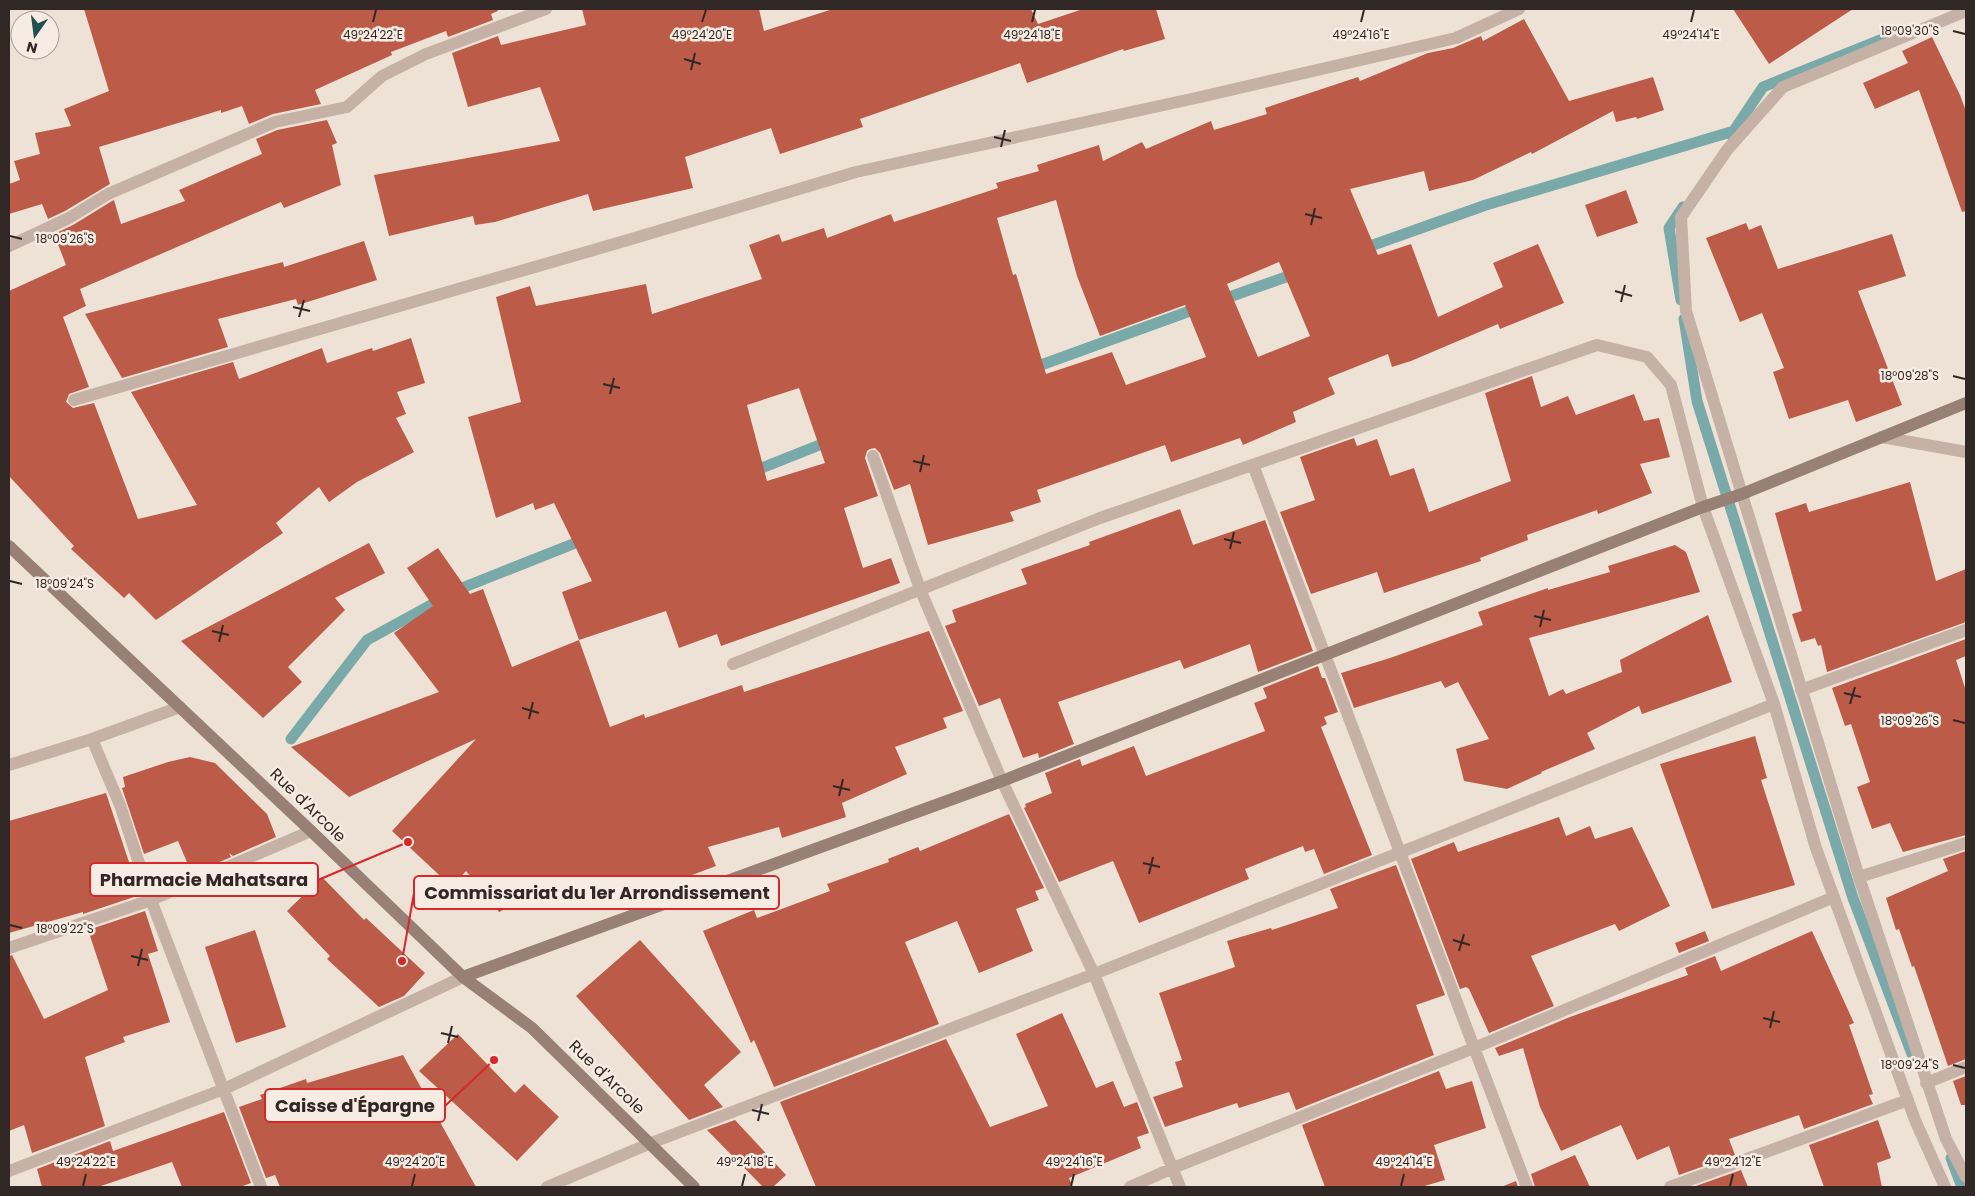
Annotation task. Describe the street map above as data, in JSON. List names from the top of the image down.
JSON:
{
  "streets": {
    "street": ["Rue d'Arcole"]
  },
  "places": ["Pharmacie Mahatsara", "Commissariat du 1er Arrondissement", "Caisse d'Épargne"],
  "north": "bottom",
  "coordinates": [
    "18°09'30\"S",
    "49°24'22\"E",
    "49°24'20\"E",
    "49°24'18\"E",
    "49°24'16\"E",
    "49°24'14\"E",
    "18°09'26\"S",
    "18°09'28\"S",
    "18°09'24\"S",
    "18°09'22\"S",
    "49°24'12\"E"
  ]
}
